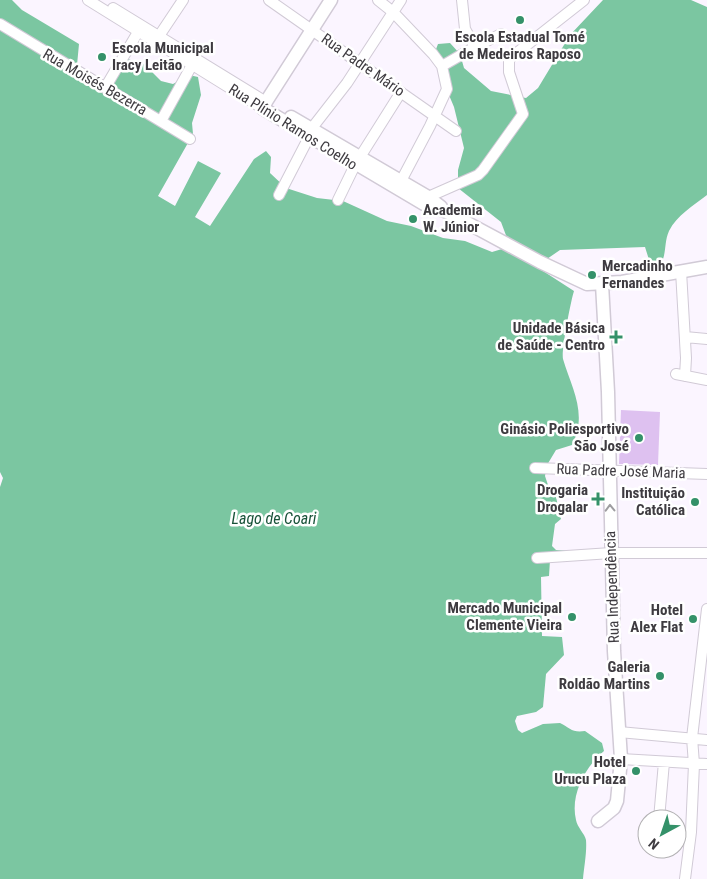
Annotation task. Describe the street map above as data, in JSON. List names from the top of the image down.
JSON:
{
  "streets": {
    "main road": ["Rua Plínio Ramos Coelho", "Rua Independência"],
    "street": ["Rua Padre Mário", "Rua Moisés Bezerra", "Rua Padre José Maria"]
  },
  "crossings": [
    ["Rua Padre José Maria", "Rua Independência"]
  ],
  "water": ["Lago de Coari"],
  "places": {
    "other": [
      "Escola Estadual Tomé de Medeiros Raposo",
      "Escola Municipal Iracy Leitão",
      "Academia W. Júnior",
      "Mercadinho Fernandes",
      "Ginásio Poliesportivo São José",
      "Instituição Católica",
      "Mercado Municipal Clemente Vieira",
      "Hotel Alex Flat",
      "Galeria Roldão Martins",
      "Hotel Urucu Plaza"
    ],
    "health": ["Unidade Básica de Saúde - Centro", "Drogaria Drogalar"]
  },
  "north": "bottom left"
}
